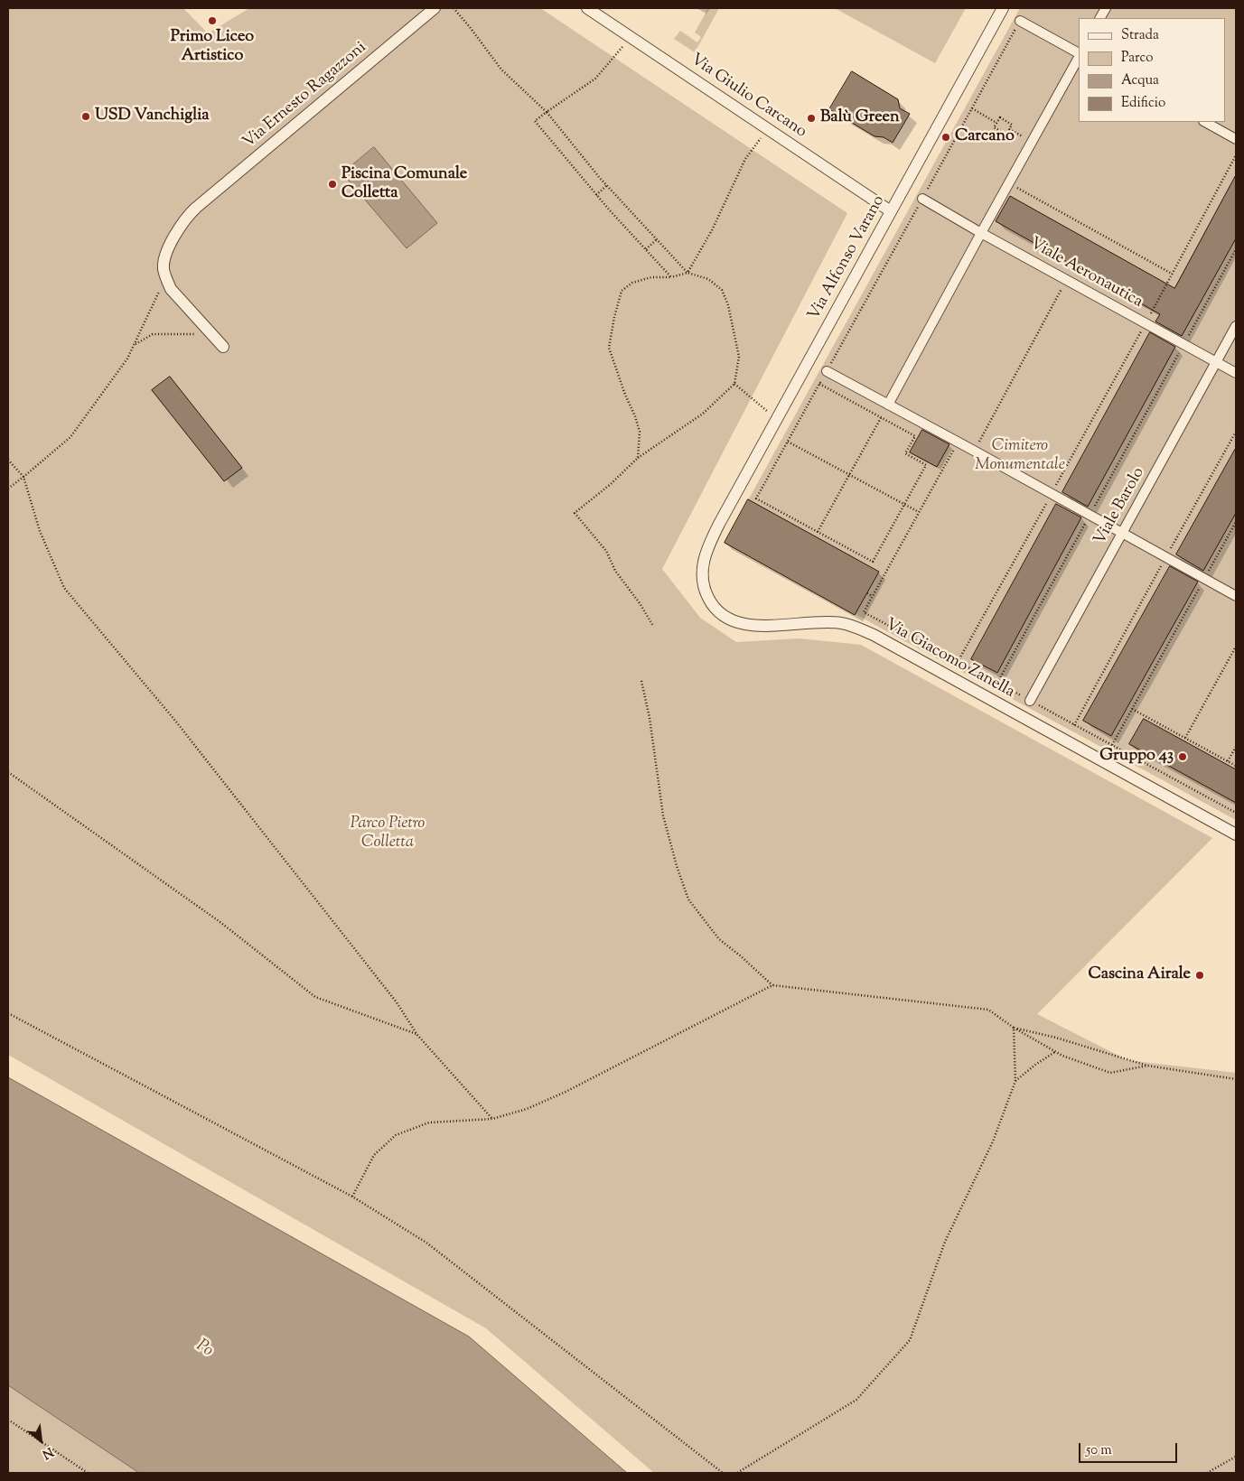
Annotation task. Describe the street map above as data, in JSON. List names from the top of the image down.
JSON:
{
  "streets": {
    "street": [
      "Via Ernesto Ragazzoni",
      "Via Giulio Carcano",
      "Via Alfonso Varano",
      "Viale Aeronautica",
      "Viale Barolo",
      "Via Giacomo Zanella"
    ]
  },
  "crossings": [
    ["Via Giulio Carcano", "Via Alfonso Varano"],
    ["Via Alfonso Varano", "Via Giacomo Zanella"],
    ["Viale Aeronautica", "Viale Barolo"]
  ],
  "water": ["Po"],
  "parks": ["Cimitero Monumentale", "Parco Pietro Colletta"],
  "places": [
    "Primo Liceo Artistico",
    "USD Vanchiglia",
    "Balù Green",
    "Carcano",
    "Piscina Comunale Colletta",
    "Gruppo 43",
    "Cascina Airale"
  ],
  "legend": [
    "Strada",
    "Parco",
    "Acqua",
    "Edificio"
  ],
  "scale_bar": "50 m",
  "north": "bottom right"
}
